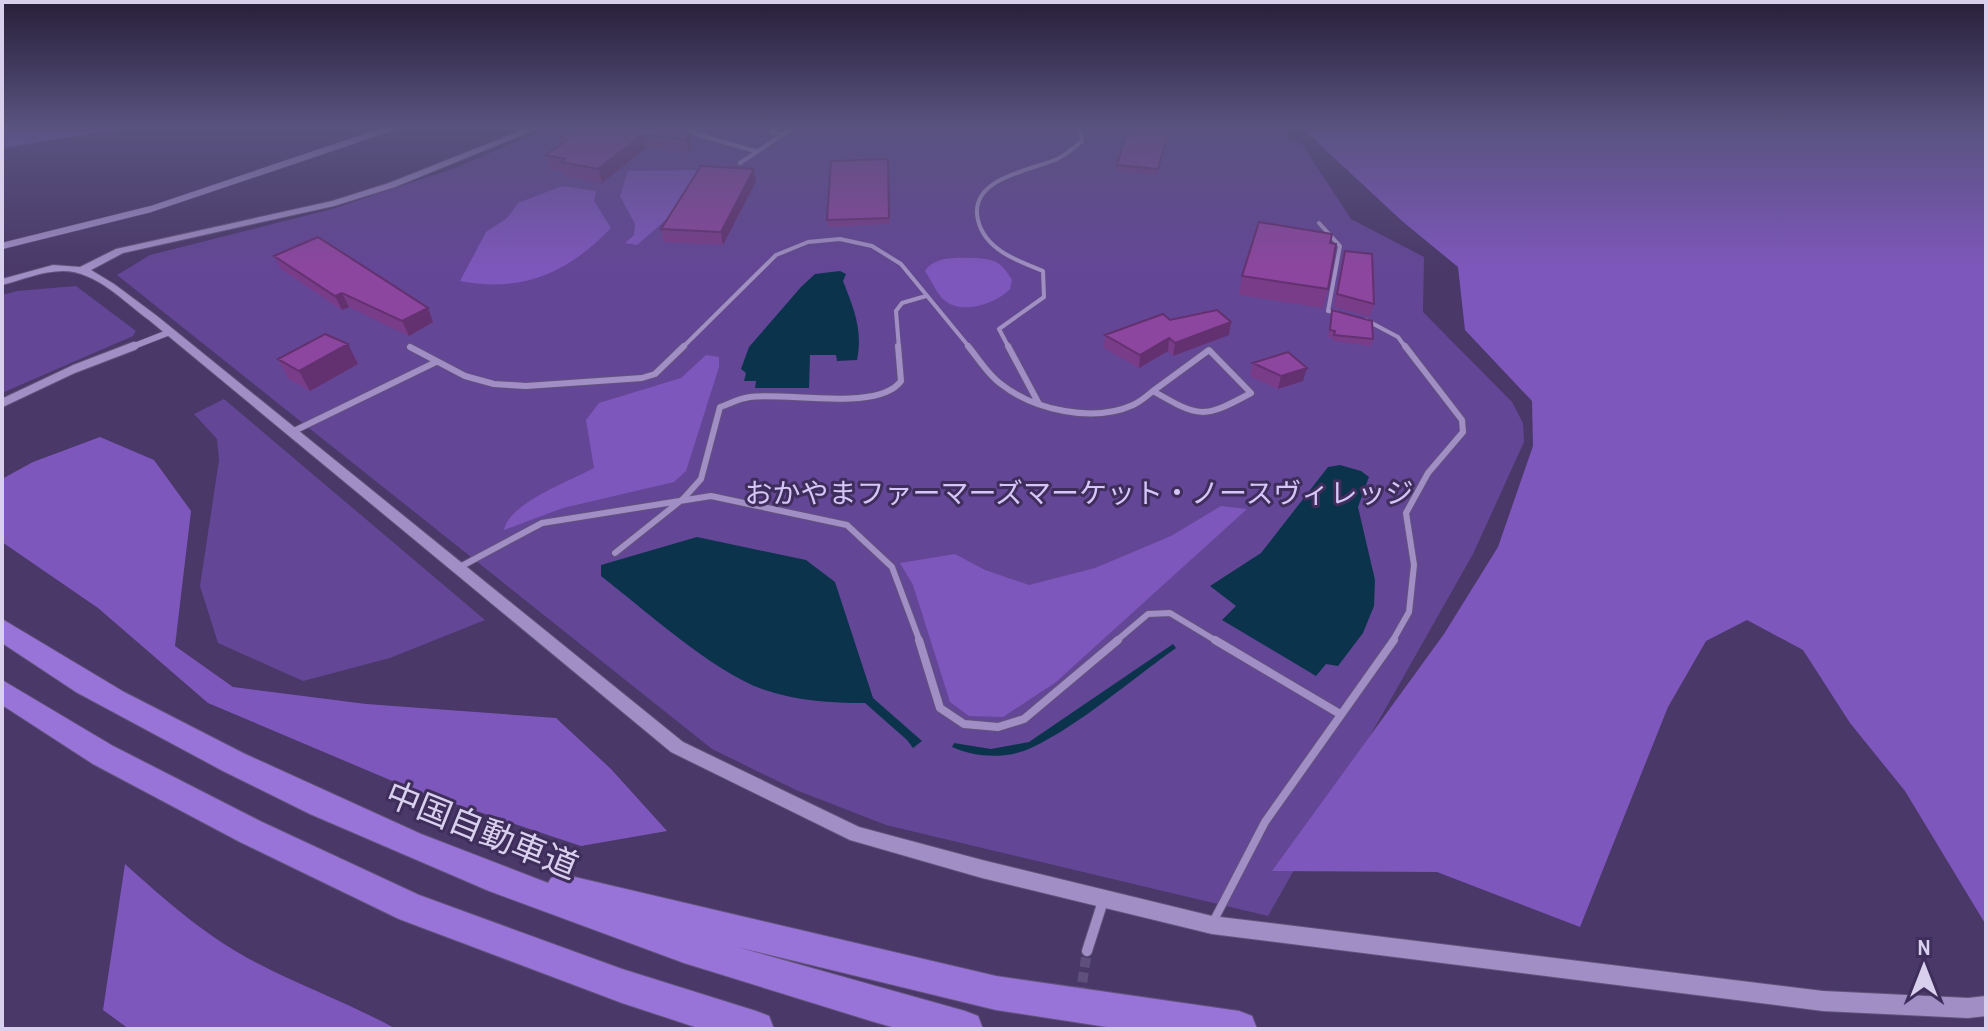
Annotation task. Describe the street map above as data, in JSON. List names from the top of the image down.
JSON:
{
  "streets": {
    "highway": ["中国自動車道"]
  },
  "parks": ["おかやまファーマーズマーケット・ノースヴィレッジ"],
  "north": "top"
}
